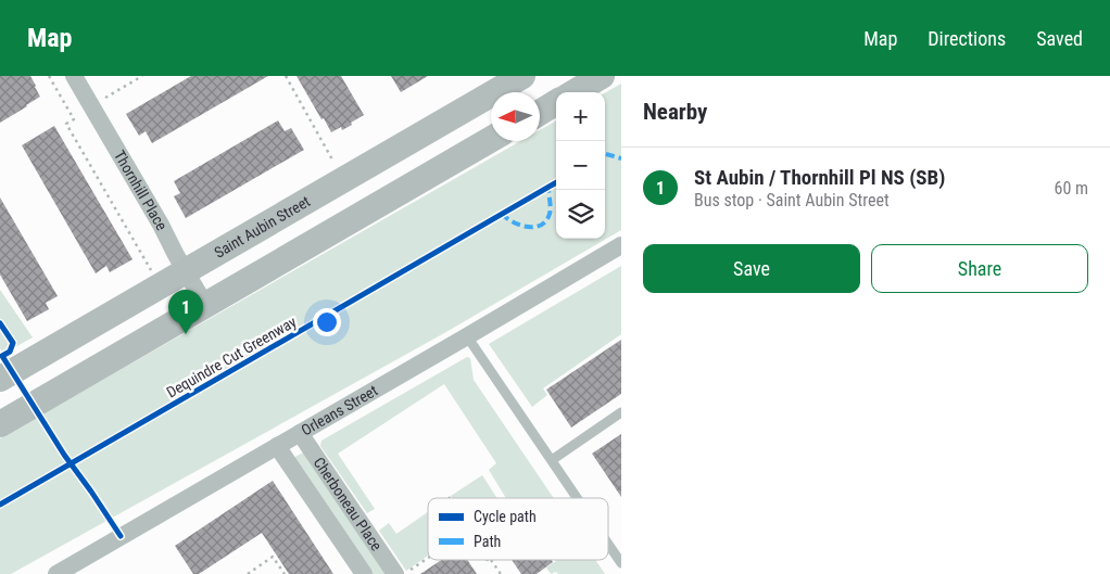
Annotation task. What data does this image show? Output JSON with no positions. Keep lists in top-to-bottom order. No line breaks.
{"streets":{"main road":["Saint Aubin Street"],"street":["Thornhill Place","Orleans Street","Cherboneau Place"],"cycle path":["Dequindre Cut Greenway"]},"crossings":[["Thornhill Place","Saint Aubin Street"],["Orleans Street","Cherboneau Place"]],"legend":["Cycle path","Path"],"north":"left","page":{"header":"Map","nav":["Map","Directions","Saved"],"heading":"Nearby","map_buttons":["+","−"],"list":[{"mark":"1","name":"St Aubin / Thornhill Pl NS (SB)","note":"Bus stop · Saint Aubin Street","value":"60 m"}],"buttons":["Save","Share"],"pins":"1"}}
